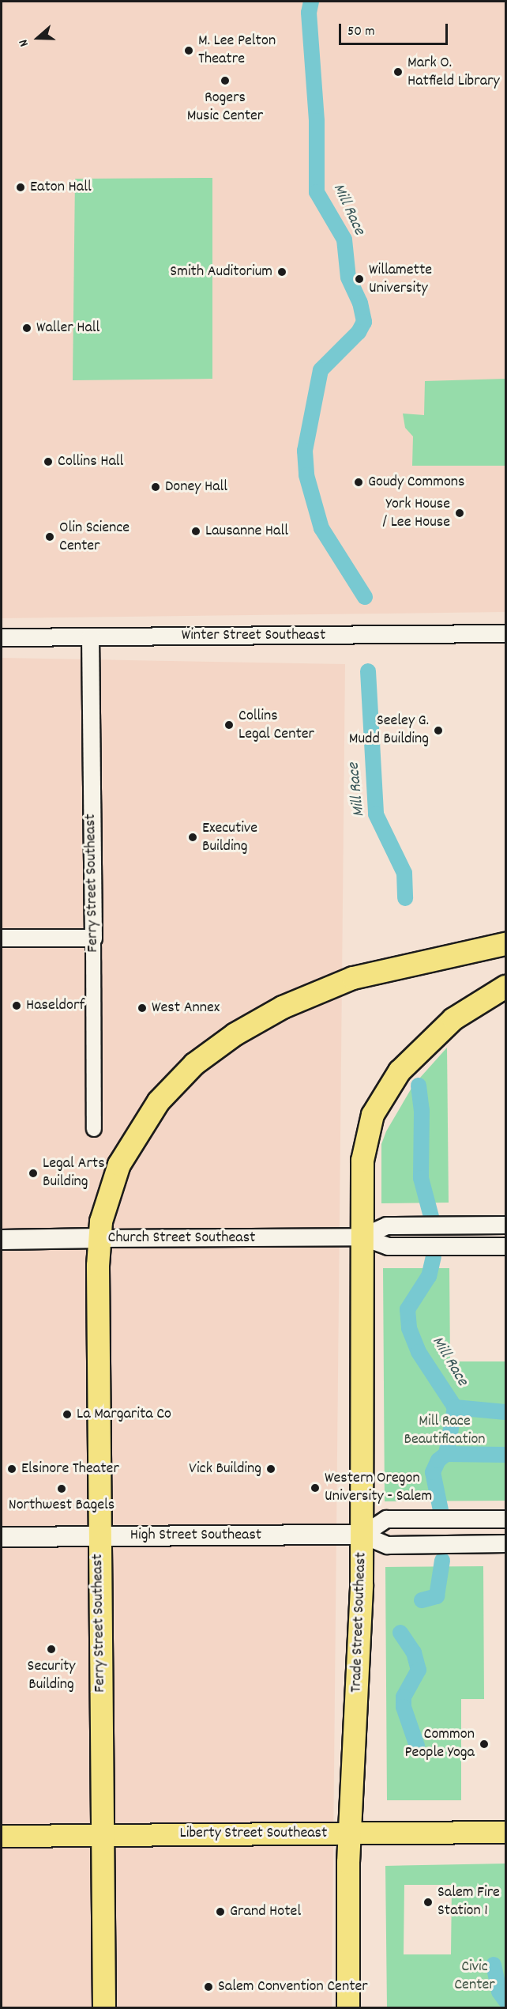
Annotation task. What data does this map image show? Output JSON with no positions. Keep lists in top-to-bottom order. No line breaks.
{"streets":{"highway":["Ferry Street Southeast","Trade Street Southeast"],"main road":["Church Street Southeast","High Street Southeast","Liberty Street Southeast"],"street":["Winter Street Southeast"]},"crossings":[["Winter Street Southeast","Ferry Street Southeast"],["Ferry Street Southeast","Church Street Southeast"],["Ferry Street Southeast","High Street Southeast"],["Ferry Street Southeast","Liberty Street Southeast"],["Church Street Southeast","Trade Street Southeast"],["High Street Southeast","Trade Street Southeast"],["Trade Street Southeast","Liberty Street Southeast"]],"water":["Mill Race"],"parks":["Mill Race Beautification","Civic Center"],"places":["M. Lee Pelton Theatre","Mark O. Hatfield Library","Rogers Music Center","Eaton Hall","Smith Auditorium","Willamette University","Waller Hall","Collins Hall","Goudy Commons","Doney Hall","York House / Lee House","Lausanne Hall","Olin Science Center","Collins Legal Center","Seeley G. Mudd Building","Executive Building","Haseldorf","West Annex","Legal Arts Building","La Margarita Co","Elsinore Theater","Vick Building","Western Oregon University - Salem","Northwest Bagels","Security Building","Common People Yoga","Salem Fire Station 1","Grand Hotel","Salem Convention Center"],"scale_bar":"50 m","north":"left"}
